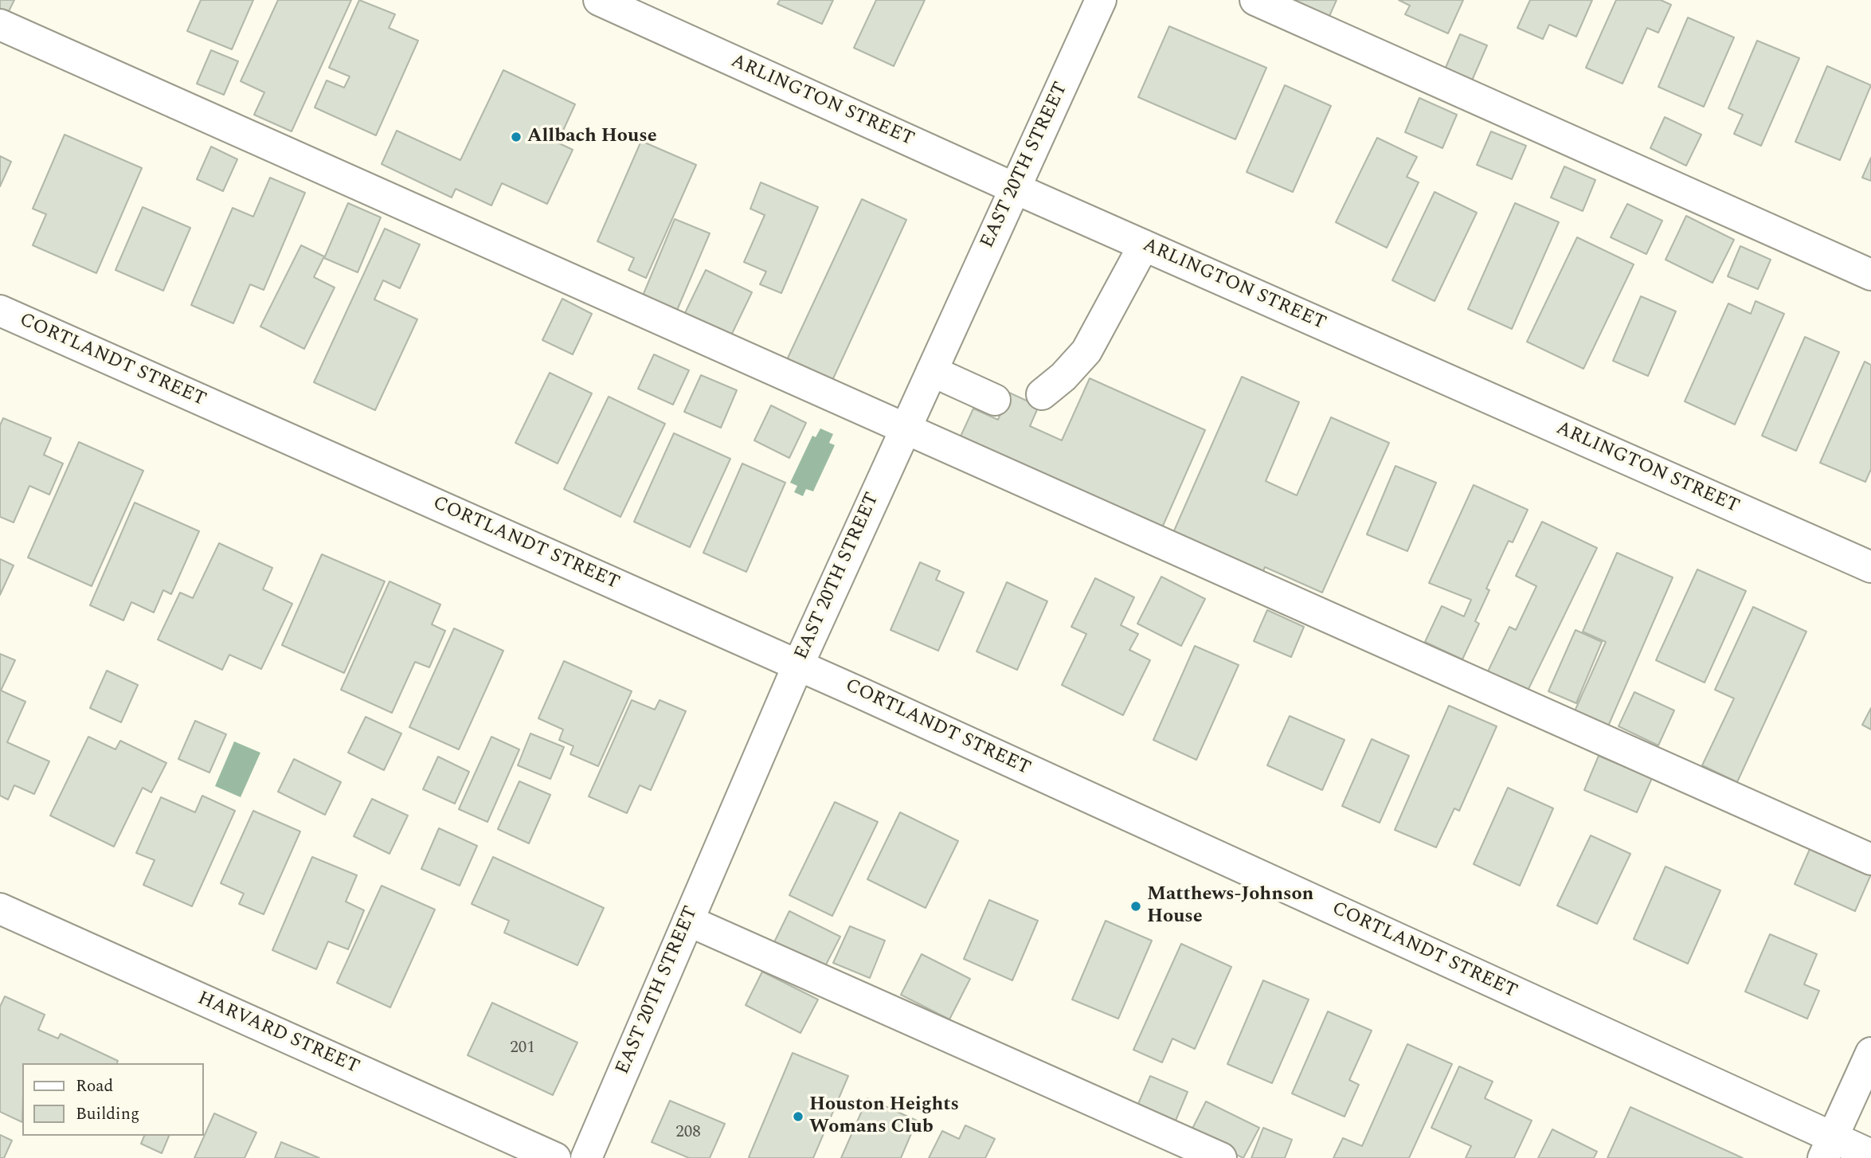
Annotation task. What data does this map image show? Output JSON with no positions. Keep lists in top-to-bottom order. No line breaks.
{"streets":{"street":["ARLINGTON STREET","EAST 20TH STREET","CORTLANDT STREET","HARVARD STREET"]},"crossings":[["ARLINGTON STREET","EAST 20TH STREET"],["EAST 20TH STREET","CORTLANDT STREET"]],"places":["Allbach House","Matthews-Johnson House","Houston Heights Womans Club"],"house_numbers":["201","208"],"legend":["Road","Building"]}
